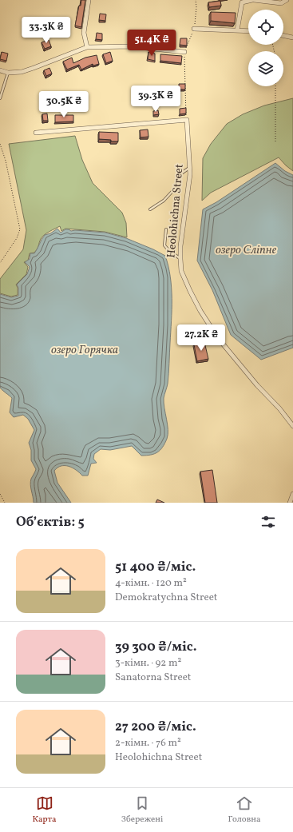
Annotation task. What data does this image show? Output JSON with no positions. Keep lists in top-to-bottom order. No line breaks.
{"streets":{"street":["Heolohichna Street"]},"water":["озеро Сліпне","озеро Горячка"],"page":{"price":["33.3K ₴","51.4K ₴","39.3K ₴","30.5K ₴","27.2K ₴"],"heading":"Об’єктів: 5","list":[{"name":"51 400 ₴/міс.","note":"4-кімн. · 120 m² · Demokratychna Street"},{"name":"39 300 ₴/міс.","note":"3-кімн. · 92 m² · Sanatorna Street"},{"name":"27 200 ₴/міс.","note":"2-кімн. · 76 m² · Heolohichna Street"}],"tabs":["Карта","Збережені","Головна"]}}
